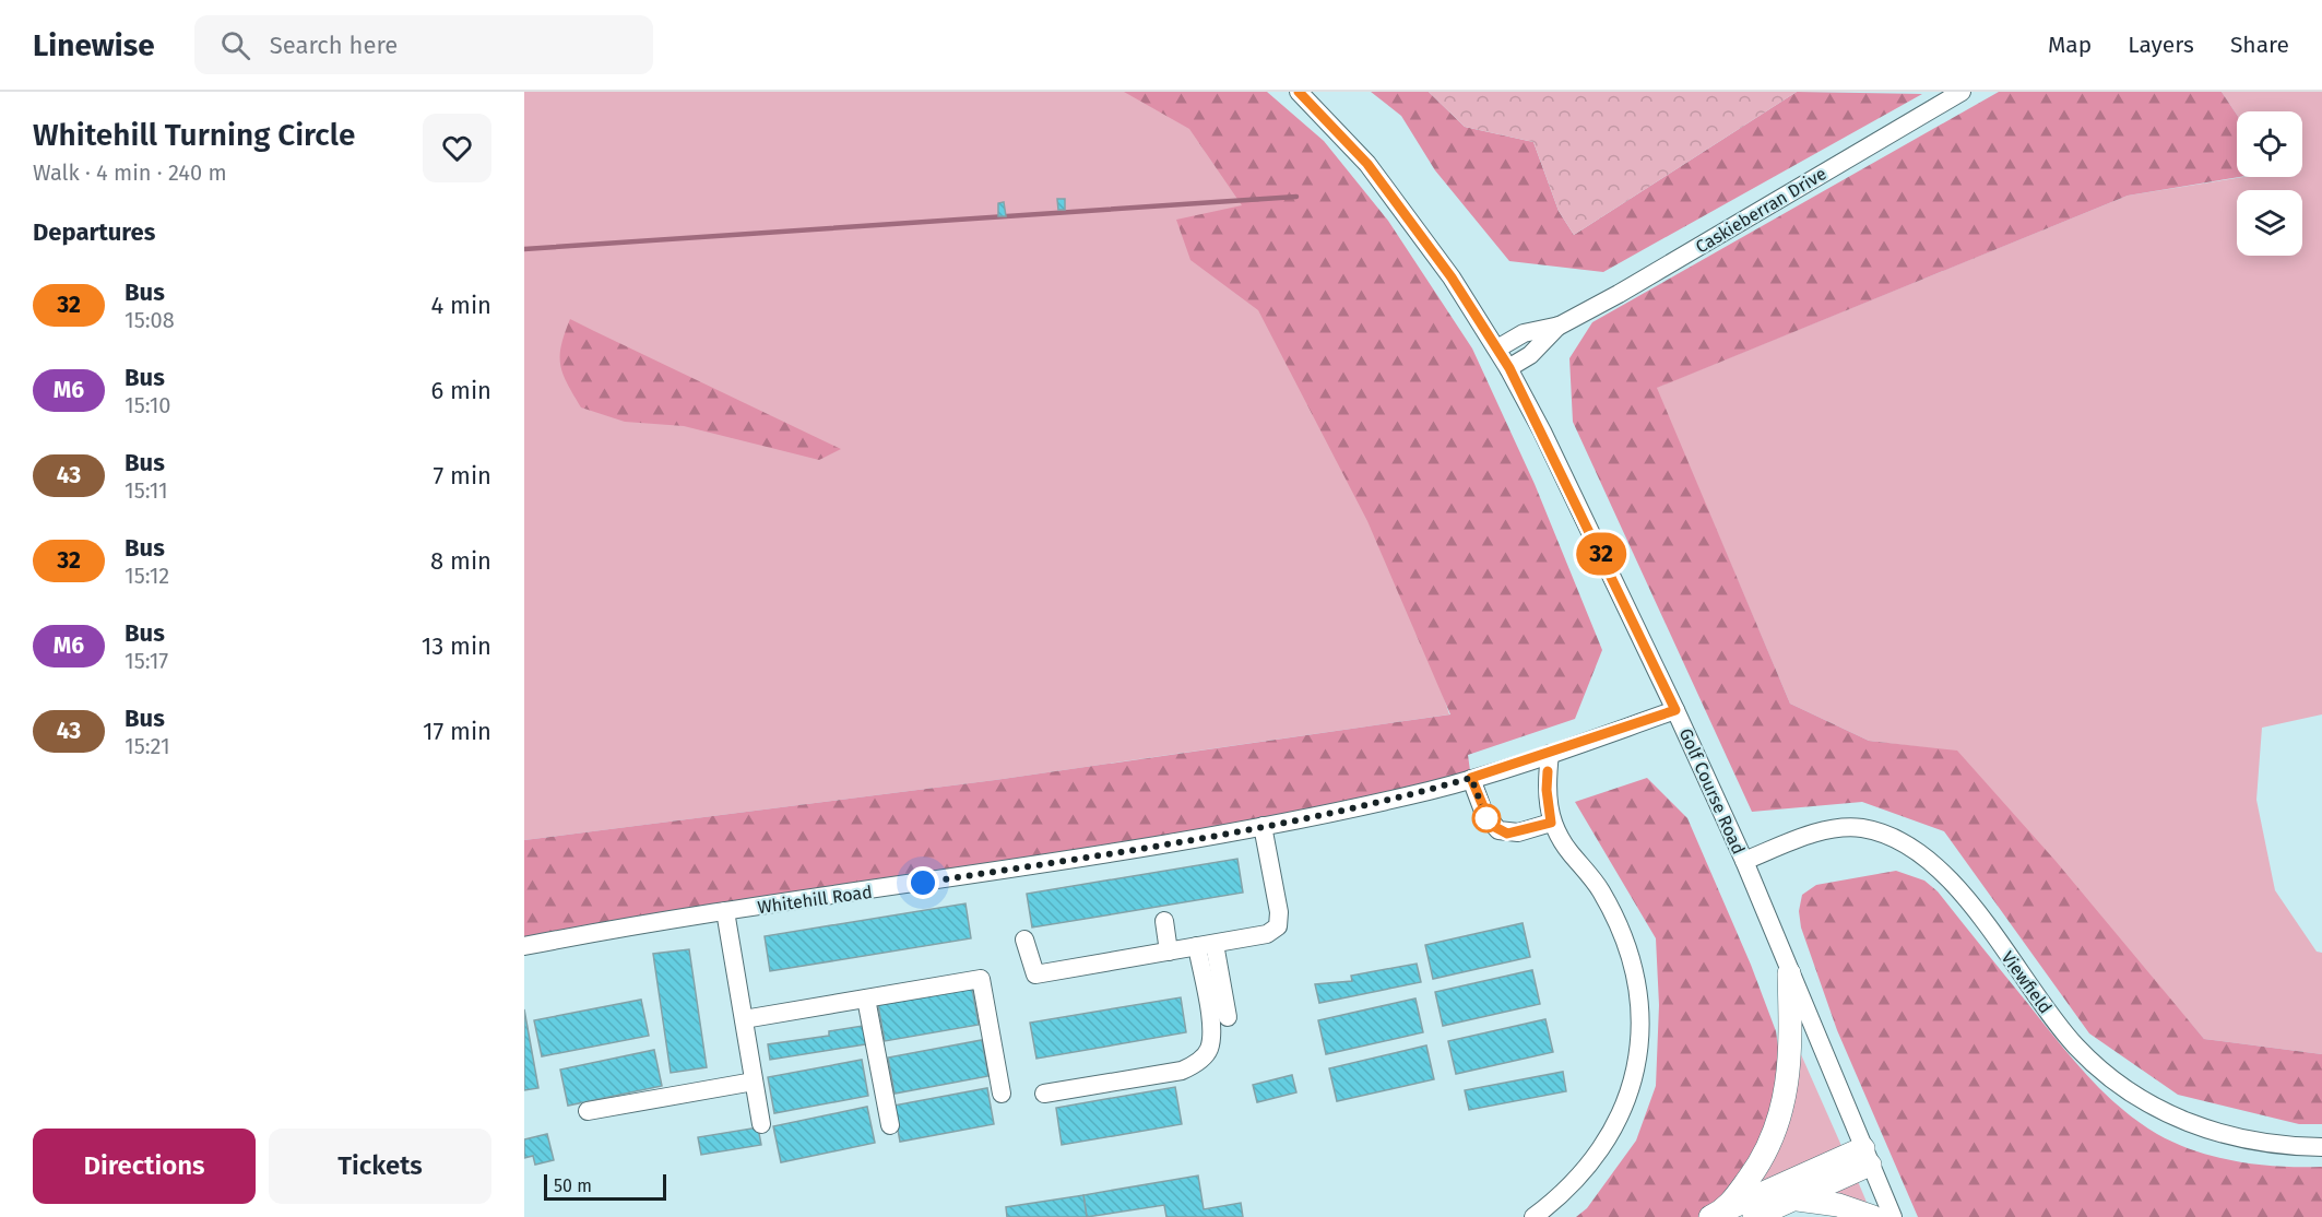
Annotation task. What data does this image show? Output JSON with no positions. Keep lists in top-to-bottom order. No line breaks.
{"streets":{"street":["Caskieberran Drive","Golf Course Road","Whitehill Road","Viewfield"]},"crossings":[["Caskieberran Drive","Golf Course Road"],["Golf Course Road","Whitehill Road"],["Golf Course Road","Viewfield"]],"lines":["bus line 32"],"scale_bar":"50 m","page":{"header":"Linewise","search":"Search here","nav":["Map","Layers","Share"],"heading":[["Whitehill Turning Circle","Walk · 4 min · 240 m"],"Departures"],"on_map":"32","list":[{"mark":"32","name":"Bus","note":"15:08","value":"4 min"},{"mark":"M6","name":"Bus","note":"15:10","value":"6 min"},{"mark":"43","name":"Bus","note":"15:11","value":"7 min"},{"mark":"32","name":"Bus","note":"15:12","value":"8 min"},{"mark":"M6","name":"Bus","note":"15:17","value":"13 min"},{"mark":"43","name":"Bus","note":"15:21","value":"17 min"}],"buttons":["Directions","Tickets"],"scale":"50 m"}}
